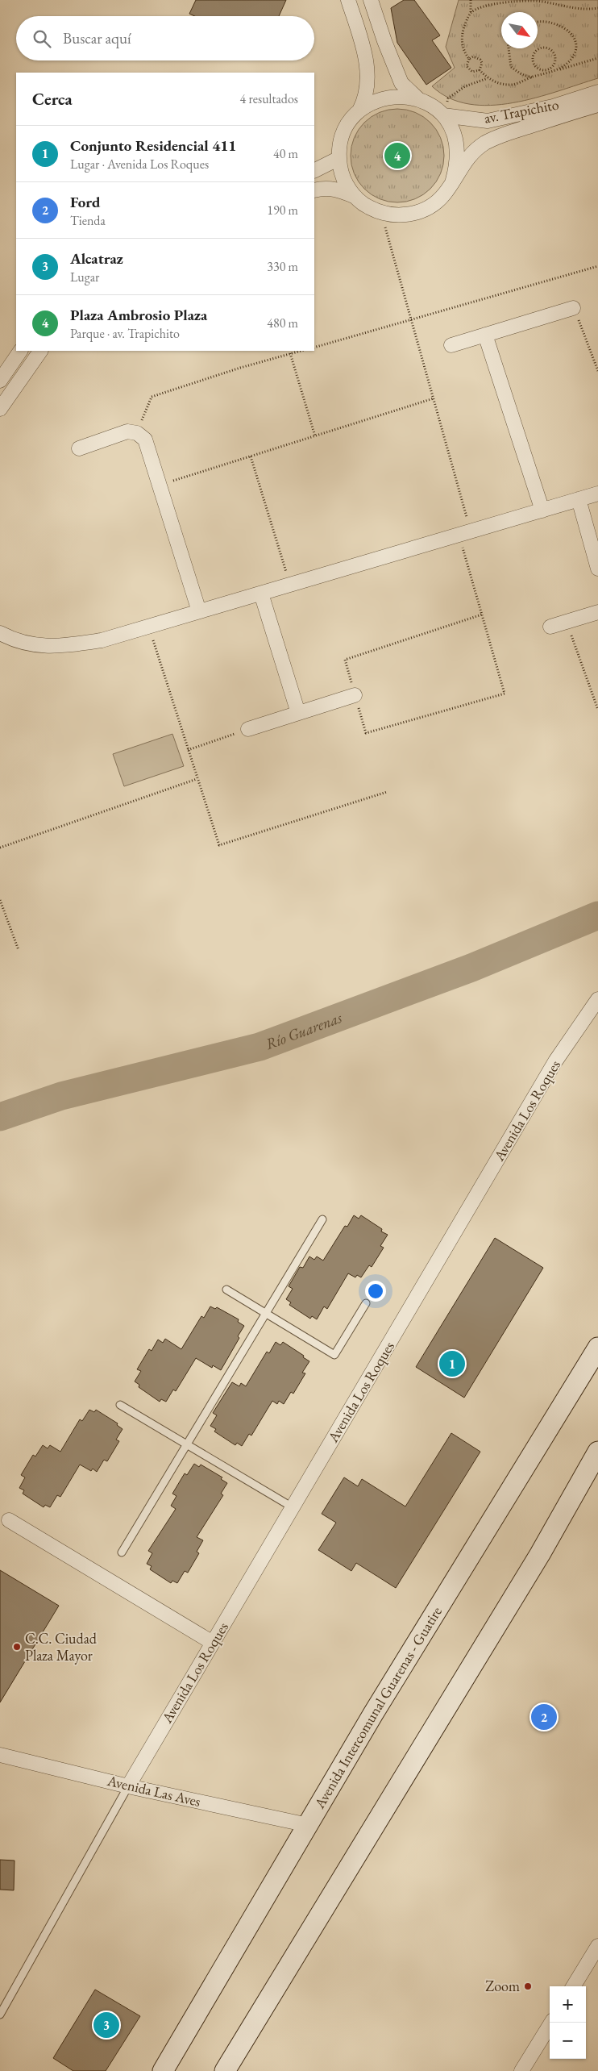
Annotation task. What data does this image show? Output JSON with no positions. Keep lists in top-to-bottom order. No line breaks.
{"streets":{"main road":["Avenida Intercomunal Guarenas - Guatire"],"street":["av. Trapichito","Avenida Los Roques","Avenida Las Aves"]},"crossings":[["Avenida Los Roques","Avenida Las Aves"],["Avenida Intercomunal Guarenas - Guatire","Avenida Las Aves"]],"water":["Río Guarenas"],"places":["C.C. Ciudad Plaza Mayor","Zoom"],"north":"bottom right","page":{"search":"Buscar aquí","heading":["Cerca","4 resultados"],"list":[{"mark":"1","name":"Conjunto Residencial 411","note":"Lugar · Avenida Los Roques","value":"40 m"},{"mark":"2","name":"Ford","note":"Tienda","value":"190 m"},{"mark":"3","name":"Alcatraz","note":"Lugar","value":"330 m"},{"mark":"4","name":"Plaza Ambrosio Plaza","note":"Parque · av. Trapichito","value":"480 m"}],"pins":["4","1","2","3"],"map_buttons":["+","−"]}}
